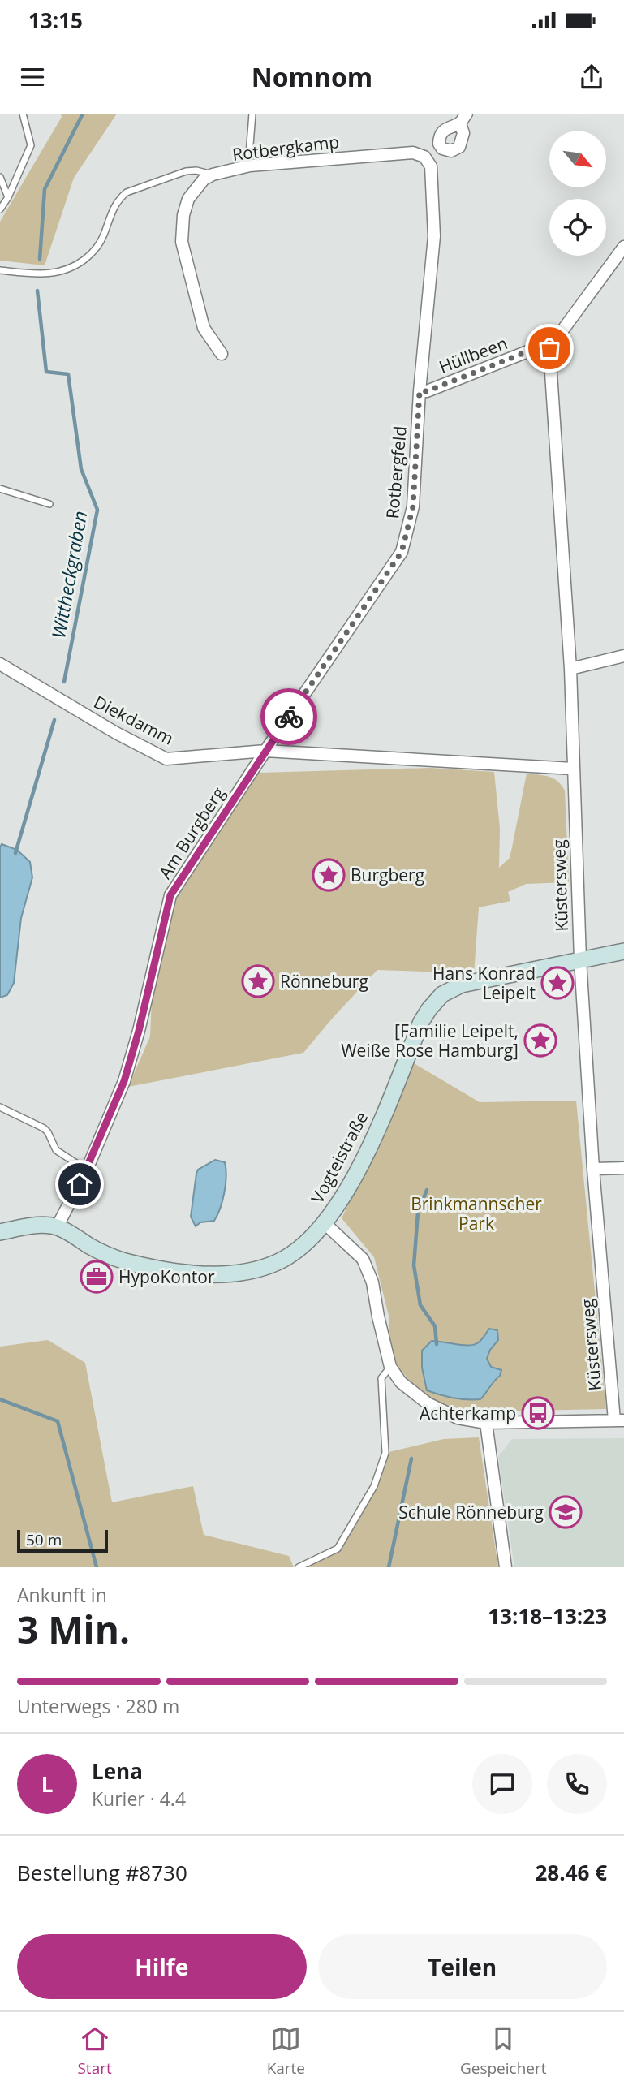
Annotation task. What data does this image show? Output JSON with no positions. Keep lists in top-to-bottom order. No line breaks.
{"streets":{"street":["Rotbergkamp","Hüllbeen","Rotbergfeld","Diekdamm","Am Burgberg","Küstersweg","Vogteistraße"]},"crossings":[["Rotbergkamp","Rotbergfeld"],["Hüllbeen","Rotbergfeld"],["Hüllbeen","Küstersweg"],["Rotbergfeld","Diekdamm"],["Rotbergfeld","Am Burgberg"],["Diekdamm","Am Burgberg"],["Am Burgberg","Vogteistraße"],["Küstersweg","Vogteistraße"]],"water":["Wittheckgraben"],"parks":["Brinkmannscher Park"],"places":{"place":["Burgberg","Rönneburg","Hans Konrad Leipelt","[Familie Leipelt, Weiße Rose Hamburg]"],"office":["HypoKontor"],"bus stop":["Achterkamp"],"school or university":["Schule Rönneburg"]},"scale_bar":"50 m","north":"bottom right","page":{"status":"13:15","header":"Nomnom","scale":"50 m","heading":["3 Min.","Ankunft in","13:18–13:23"],"panel":["Lena","Kurier · 4.4","Bestellung #8730","28.46 €"],"bar":"Unterwegs · 280 m","round":"L","buttons":["Hilfe","Teilen"],"tabs":["Start","Karte","Gespeichert"]}}
